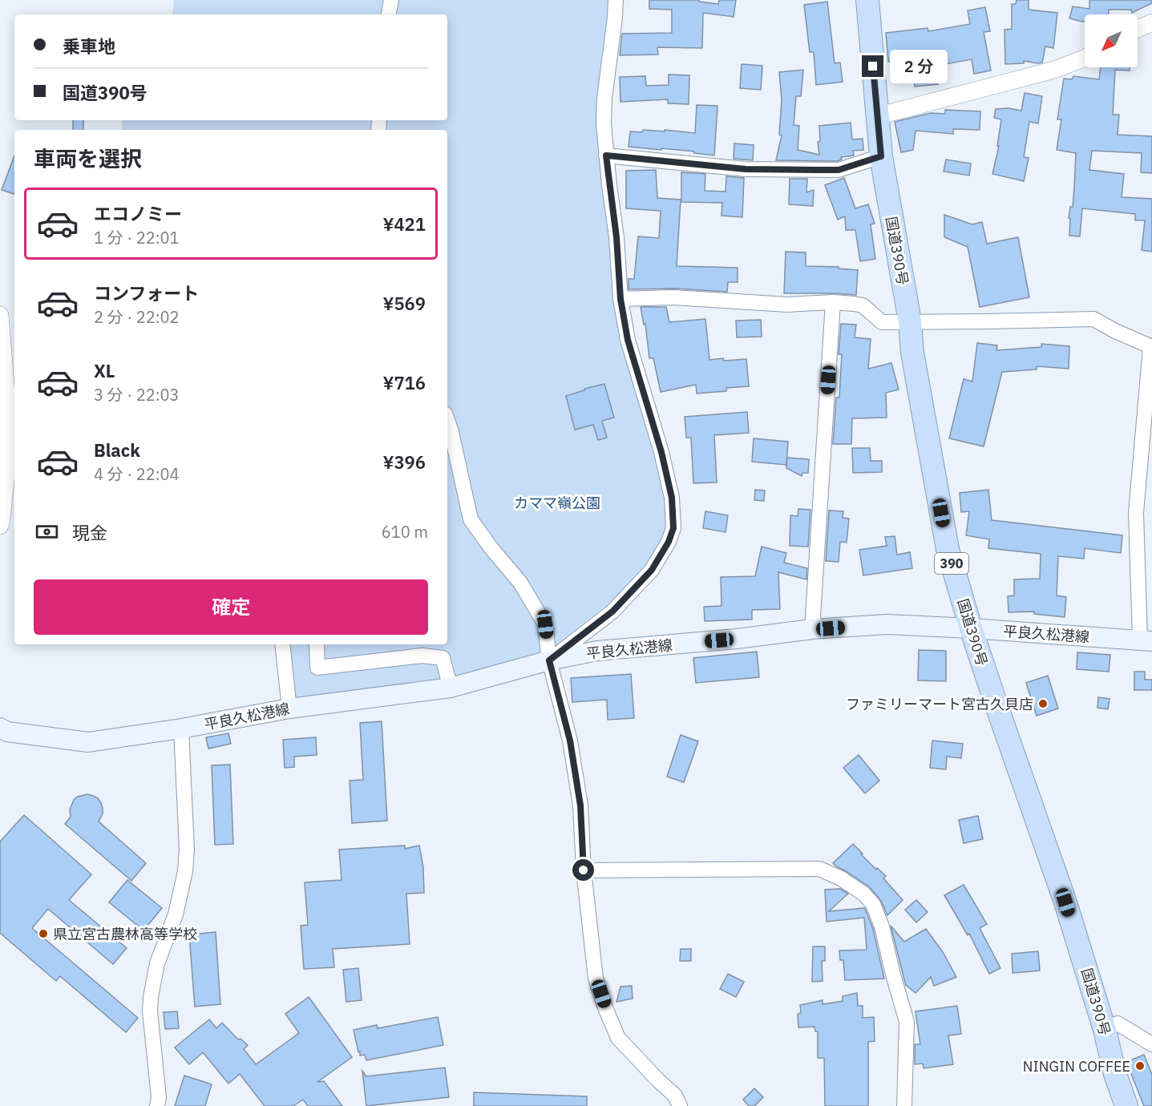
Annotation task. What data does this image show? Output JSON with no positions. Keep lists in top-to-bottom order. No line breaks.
{"streets":{"highway":["国道390号","390"],"main road":["平良久松港線"]},"crossings":[["国道390号","平良久松港線"]],"parks":["カママ嶺公園"],"places":["ファミリーマート宮古久貝店","県立宮古農林高等学校","NINGIN COFFEE"],"north":"bottom left","page":{"banner":["乗車地","国道390号"],"bubble":"2 分","heading":"車両を選択","list":[{"name":"エコノミー","note":"1 分 · 22:01","value":"¥421"},{"name":"コンフォート","note":"2 分 · 22:02","value":"¥569"},{"name":"XL","note":"3 分 · 22:03","value":"¥716"},{"name":"Black","note":"4 分 · 22:04","value":"¥396"}],"pay":["現金","610 m"],"buttons":"確定"}}
